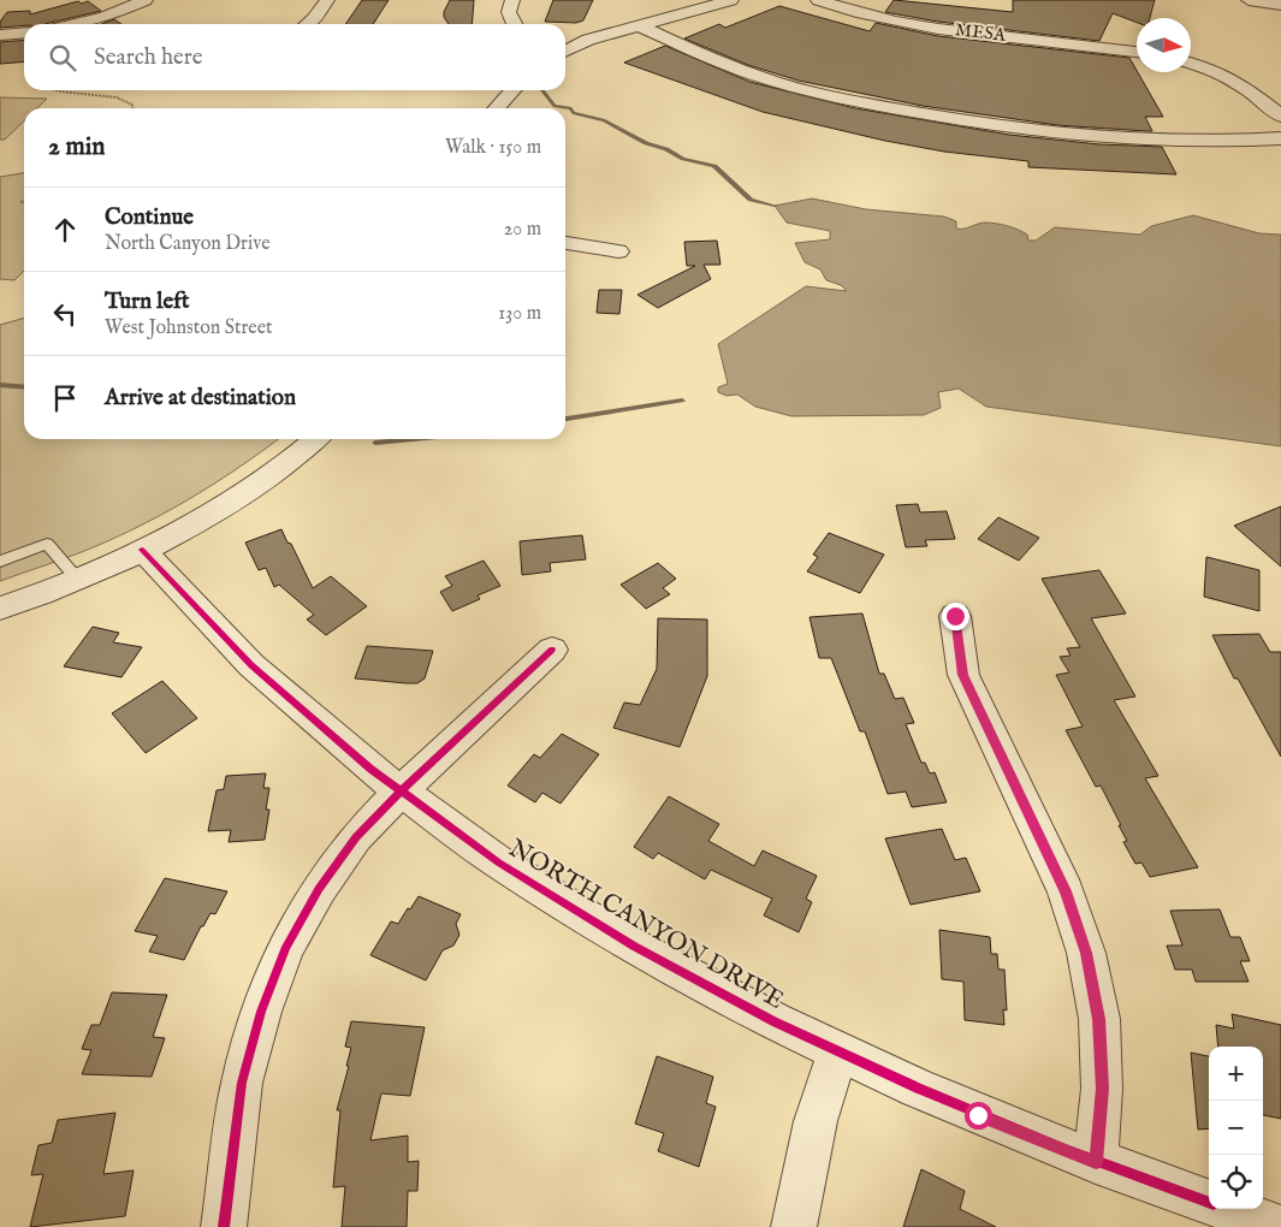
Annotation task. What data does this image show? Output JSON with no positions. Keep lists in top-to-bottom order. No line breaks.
{"streets":{"street":["MESA","NORTH CANYON DRIVE"]},"north":"right","page":{"search":"Search here","heading":["2 min","Walk · 150 m"],"list":[["Continue","North Canyon Drive","20 m"],["Turn left","West Johnston Street","130 m"],"Arrive at destination"],"map_buttons":["+","−"]}}
